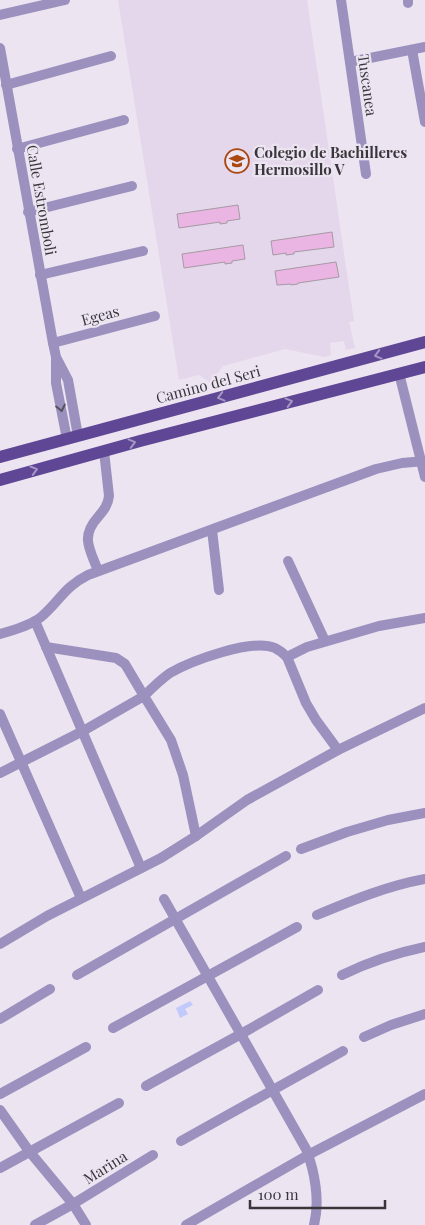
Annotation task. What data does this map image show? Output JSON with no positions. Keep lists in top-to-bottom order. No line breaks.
{"streets":{"main road":["Camino del Seri"],"street":["Tuscanea","Calle Estromboli","Egeas","Marina"]},"crossings":[["Calle Estromboli","Egeas"]],"places":{"school or university":["Colegio de Bachilleres Hermosillo V"]},"scale_bar":"100 m"}
